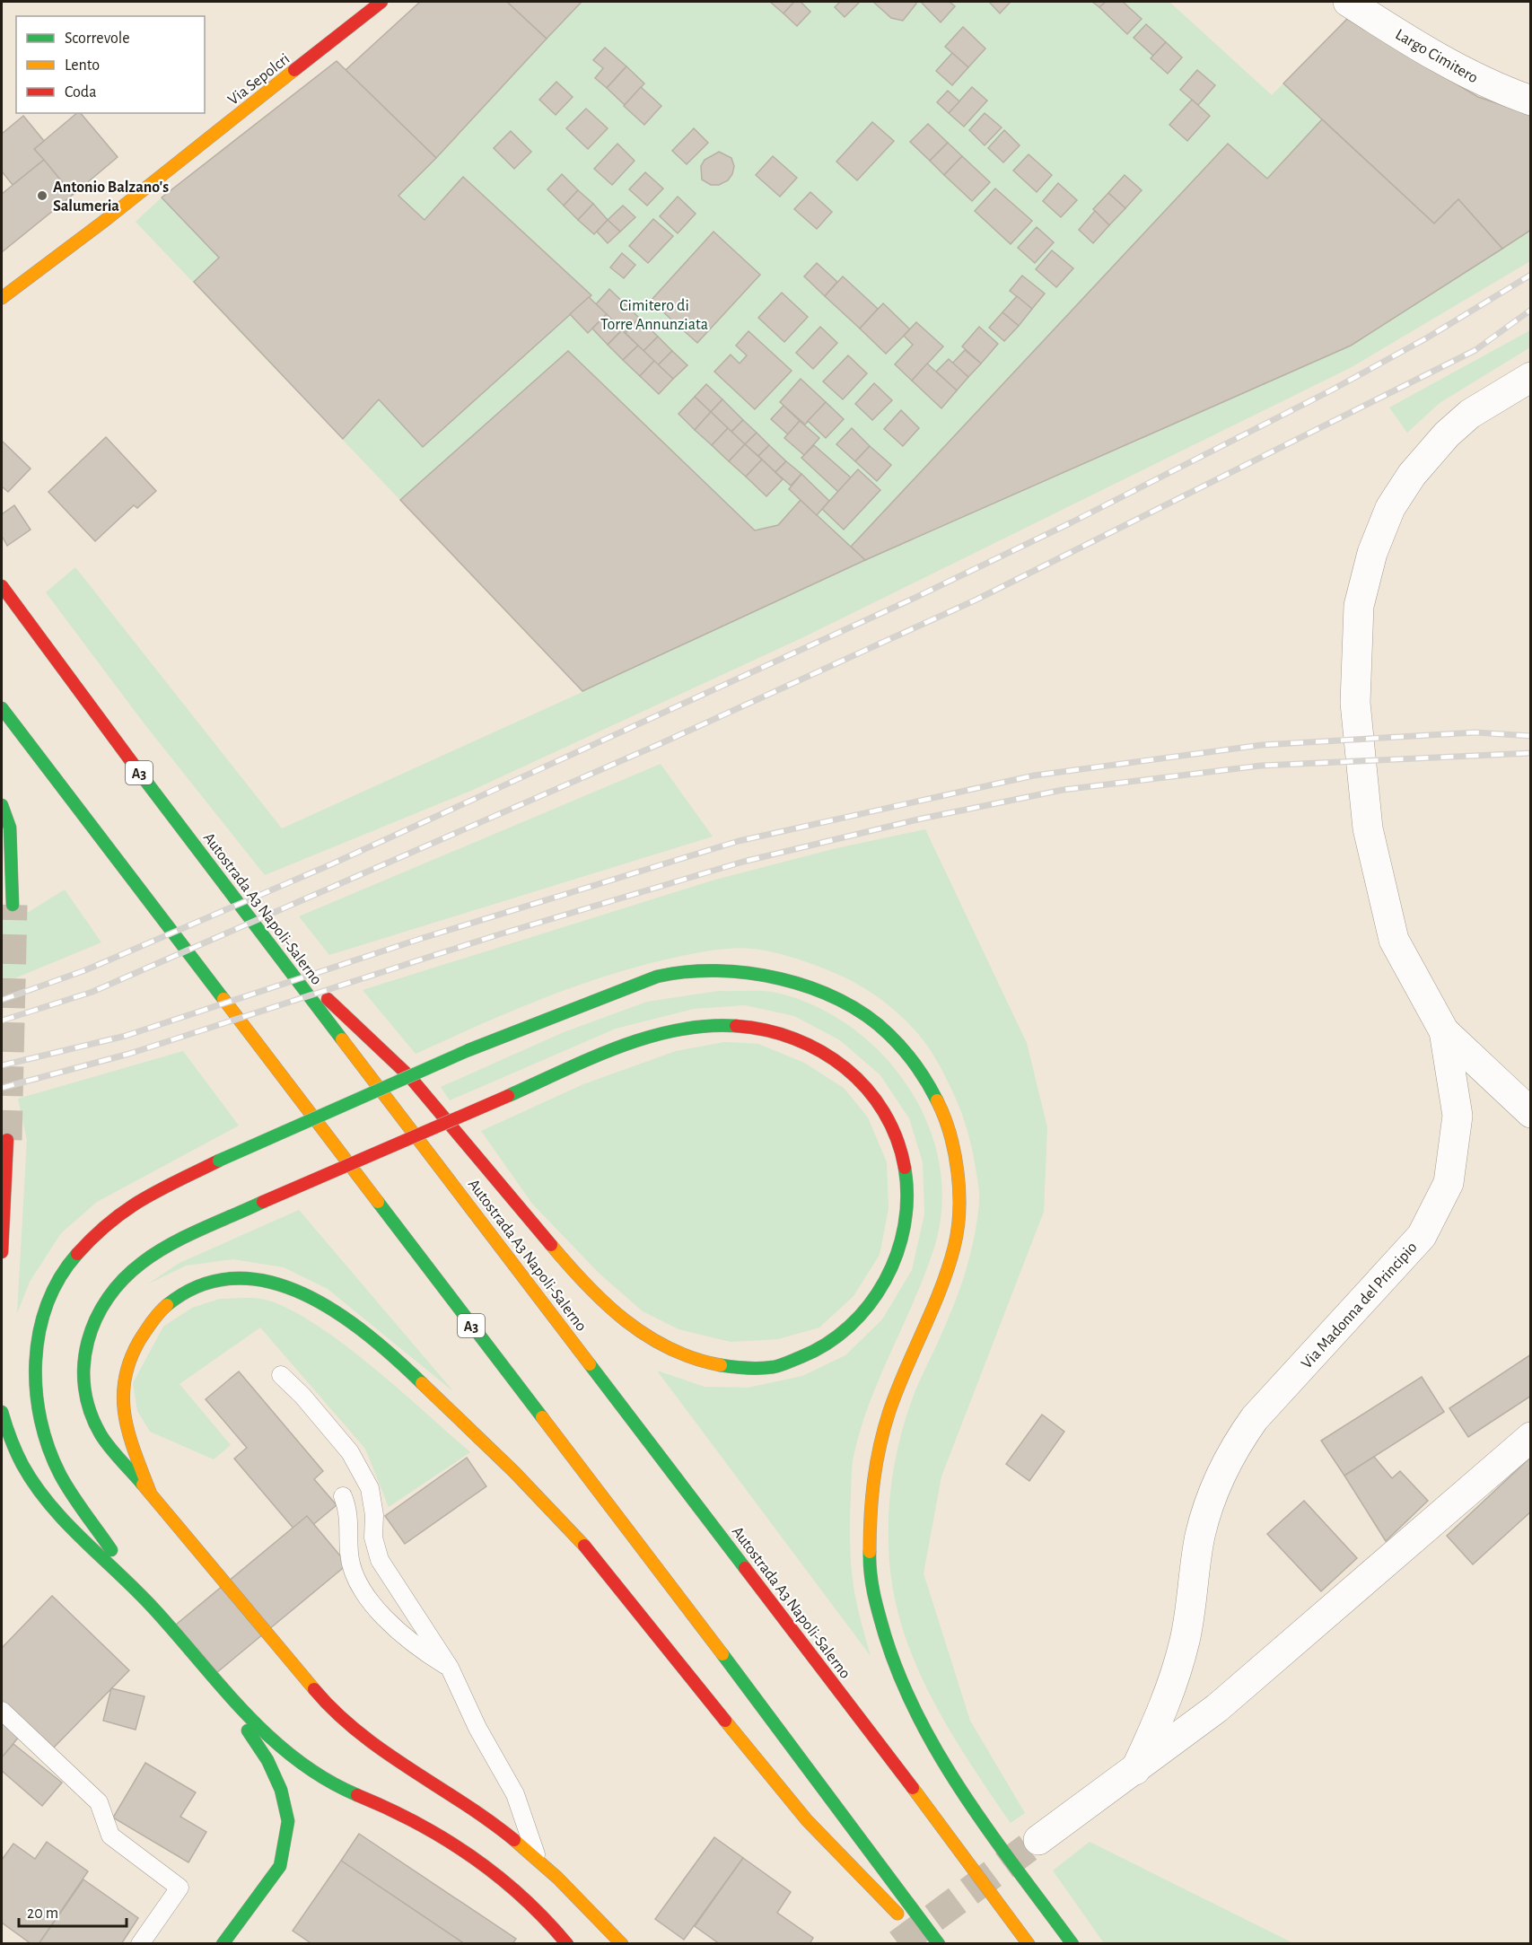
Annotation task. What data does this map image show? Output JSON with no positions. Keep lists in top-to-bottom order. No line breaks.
{"streets":{"main road":["Via Sepolcri","A3","Autostrada A3 Napoli-Salerno"],"street":["Largo Cimitero","Via Madonna del Principio"]},"parks":["Cimitero di Torre Annunziata"],"places":["Antonio Balzano's Salumeria"],"legend":["Scorrevole","Lento","Coda"],"scale_bar":"20 m"}
